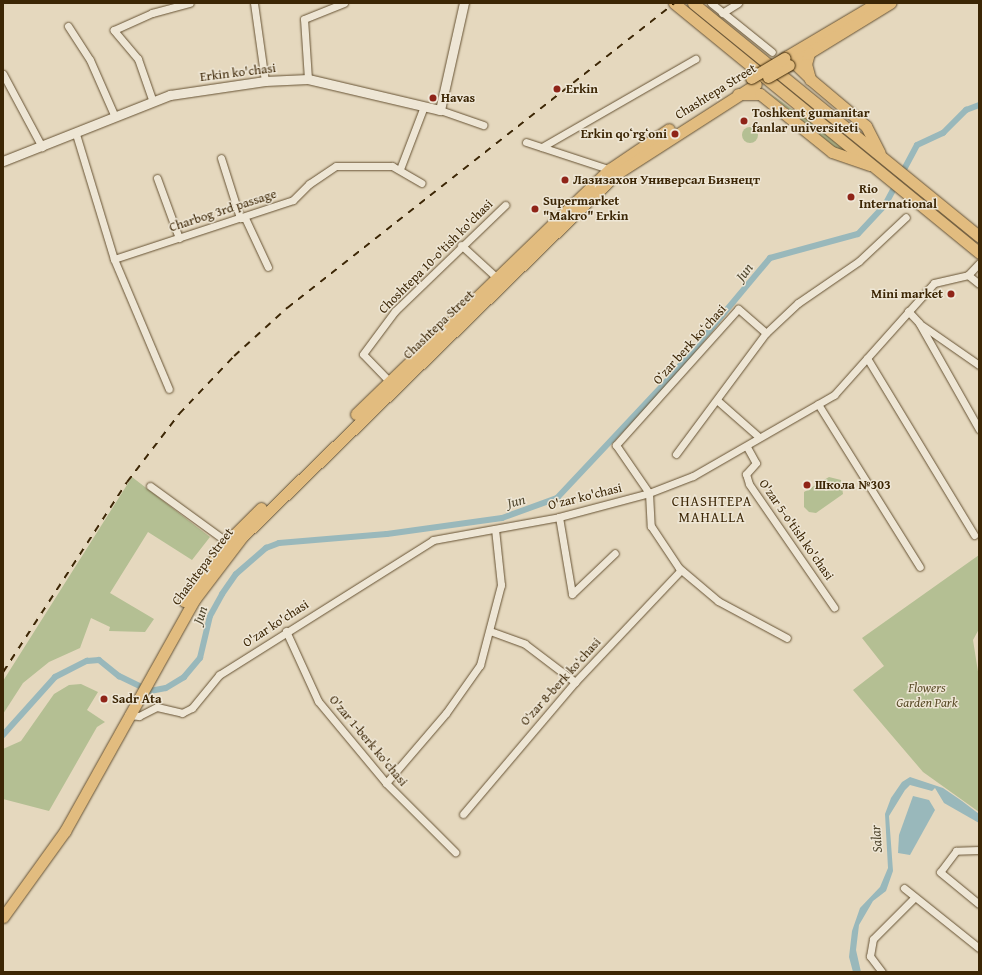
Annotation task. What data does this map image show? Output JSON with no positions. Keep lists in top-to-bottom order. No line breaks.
{"streets":{"main road":["Erkin ko'chasi","Chashtepa Street"],"street":["Chаrbog 3rd passage","Choshtepa 10-o'tish ko'chasi","Oʻzar berk koʻchasi","O'zar ko'chasi","O'zar 5-o'tish ko'chasi","Oʻzar 8-berk koʻchasi","O'zar 1-berk ko'chasi"]},"crossings":[["Chashtepa Street","Choshtepa 10-o'tish ko'chasi"],["Chashtepa Street","O'zar ko'chasi"],["Oʻzar berk koʻchasi","O'zar ko'chasi"],["O'zar ko'chasi","O'zar 5-o'tish ko'chasi"],["O'zar ko'chasi","O'zar 1-berk ko'chasi"]],"districts":["CHASHTEPA MAHALLA"],"water":["Jun","Salar"],"parks":["Flowers Garden Park"],"places":["Erkin","Havas","Toshkent gumanitar fanlar universiteti","Erkin qoʻrgʻoni","Лазизахон Универсал Бизнецт","Rio International","Supermarket \"Makro\" Erkin","Mini market","Школа №303","Sadr Ata"]}
